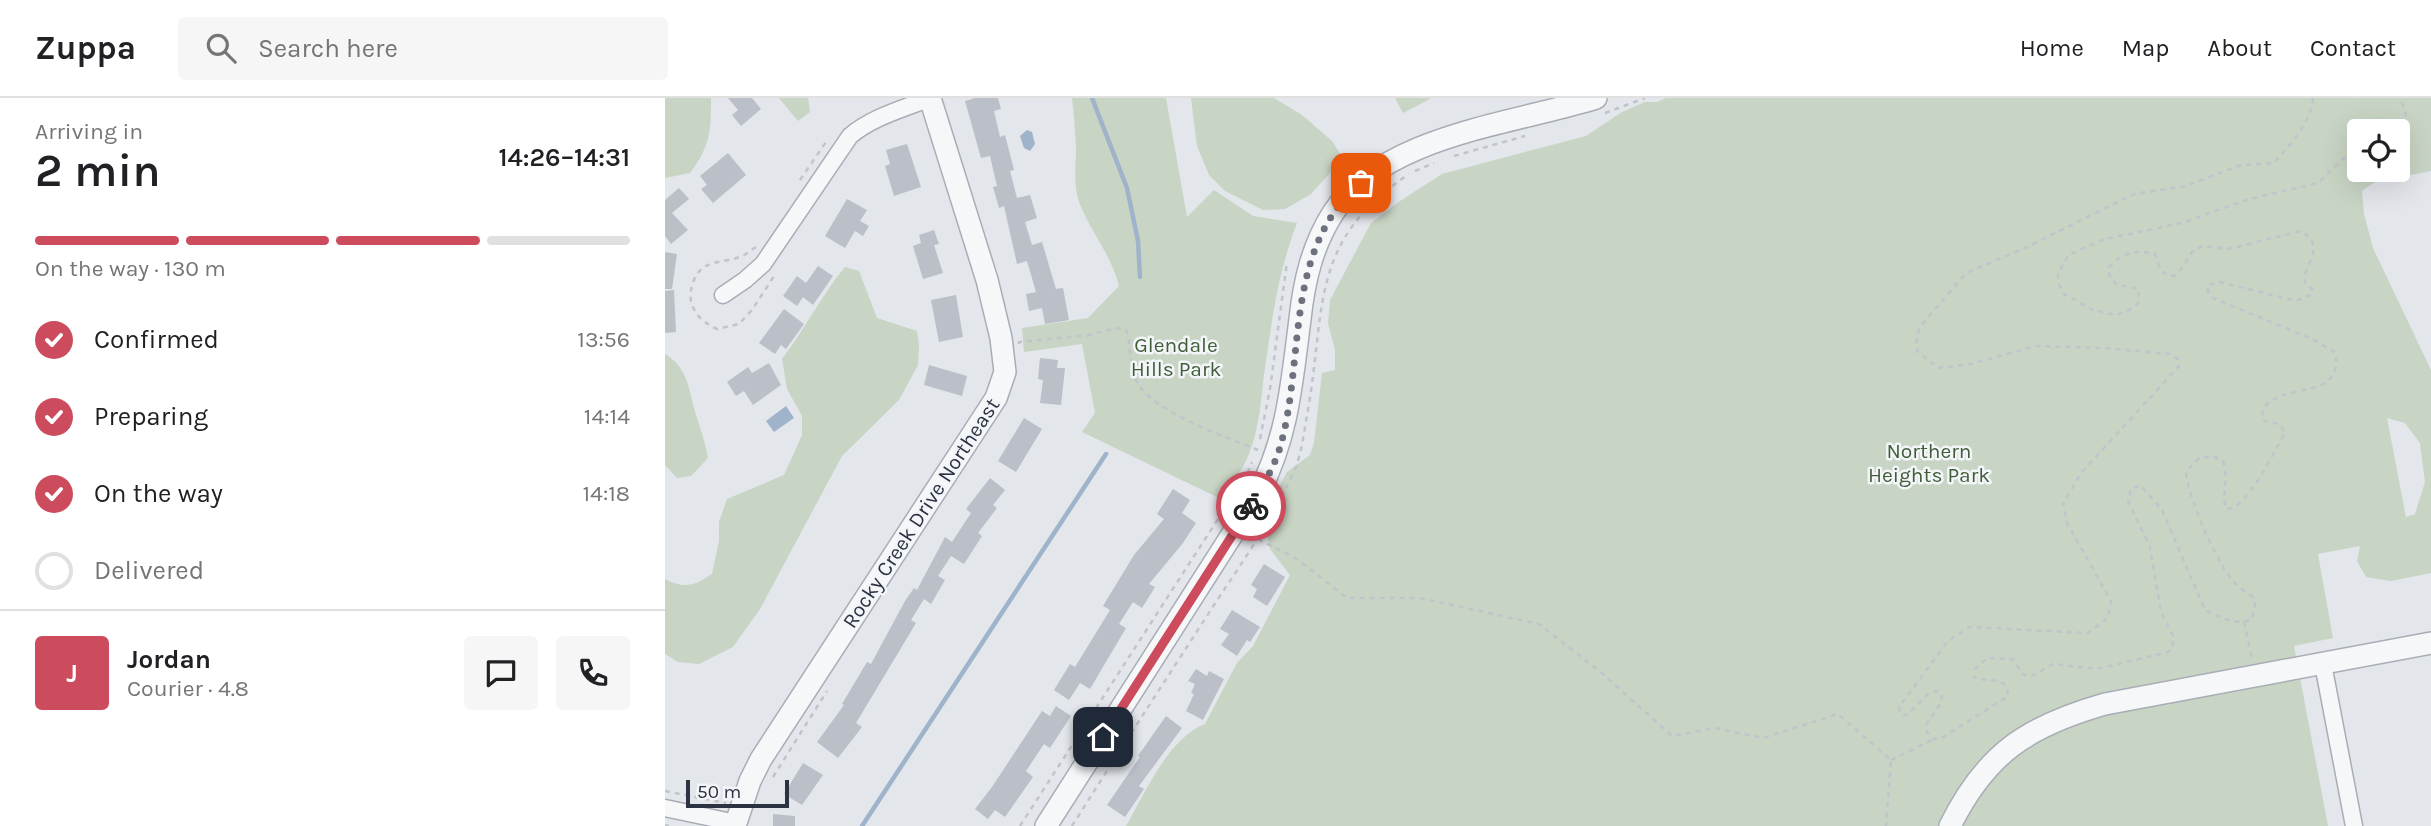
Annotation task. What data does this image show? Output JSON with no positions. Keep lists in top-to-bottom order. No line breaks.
{"streets":{"street":["Rocky Creek Drive Northeast"]},"parks":["Glendale Hills Park","Northern Heights Park"],"scale_bar":"50 m","page":{"header":"Zuppa","search":"Search here","nav":["Home","Map","About","Contact"],"heading":["2 min","Arriving in","14:26–14:31"],"panel":["Jordan","Courier · 4.8"],"bar":"On the way · 130 m","list":[["Confirmed","13:56"],["Preparing","14:14"],["On the way","14:18"],"Delivered"],"round":"J","scale":"50 m"}}
